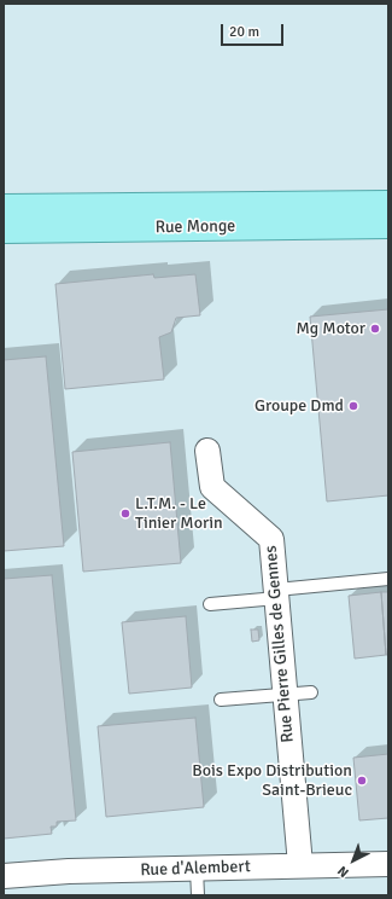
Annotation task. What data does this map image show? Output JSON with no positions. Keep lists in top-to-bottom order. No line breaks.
{"streets":{"main road":["Rue Monge"],"street":["Rue Pierre Gilles de Gennes","Rue d'Alembert"]},"crossings":[["Rue Pierre Gilles de Gennes","Rue d'Alembert"]],"places":["Mg Motor","Groupe Dmd","L.T.M. - Le Tinier Morin","Bois Expo Distribution Saint-Brieuc"],"scale_bar":"20 m","north":"bottom left"}
